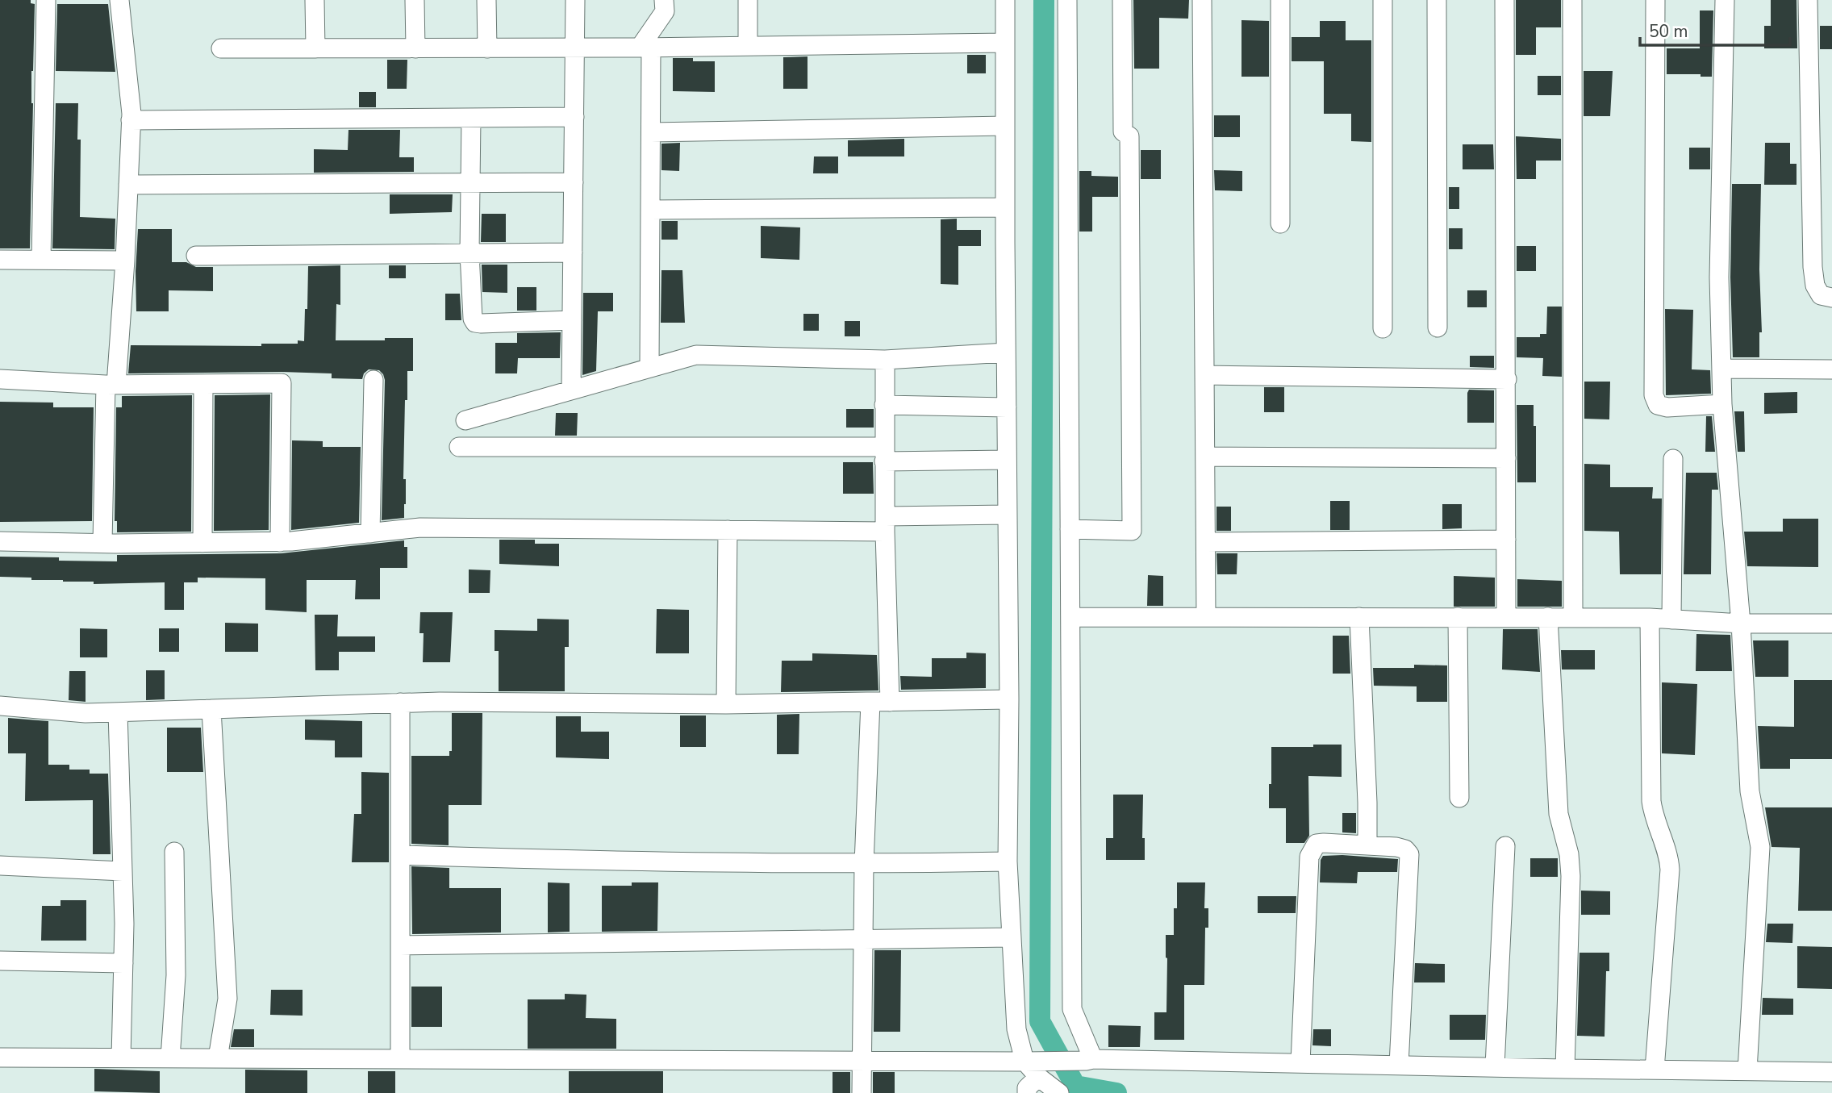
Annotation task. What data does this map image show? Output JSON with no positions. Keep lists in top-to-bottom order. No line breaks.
{"scale_bar":"50 m"}
